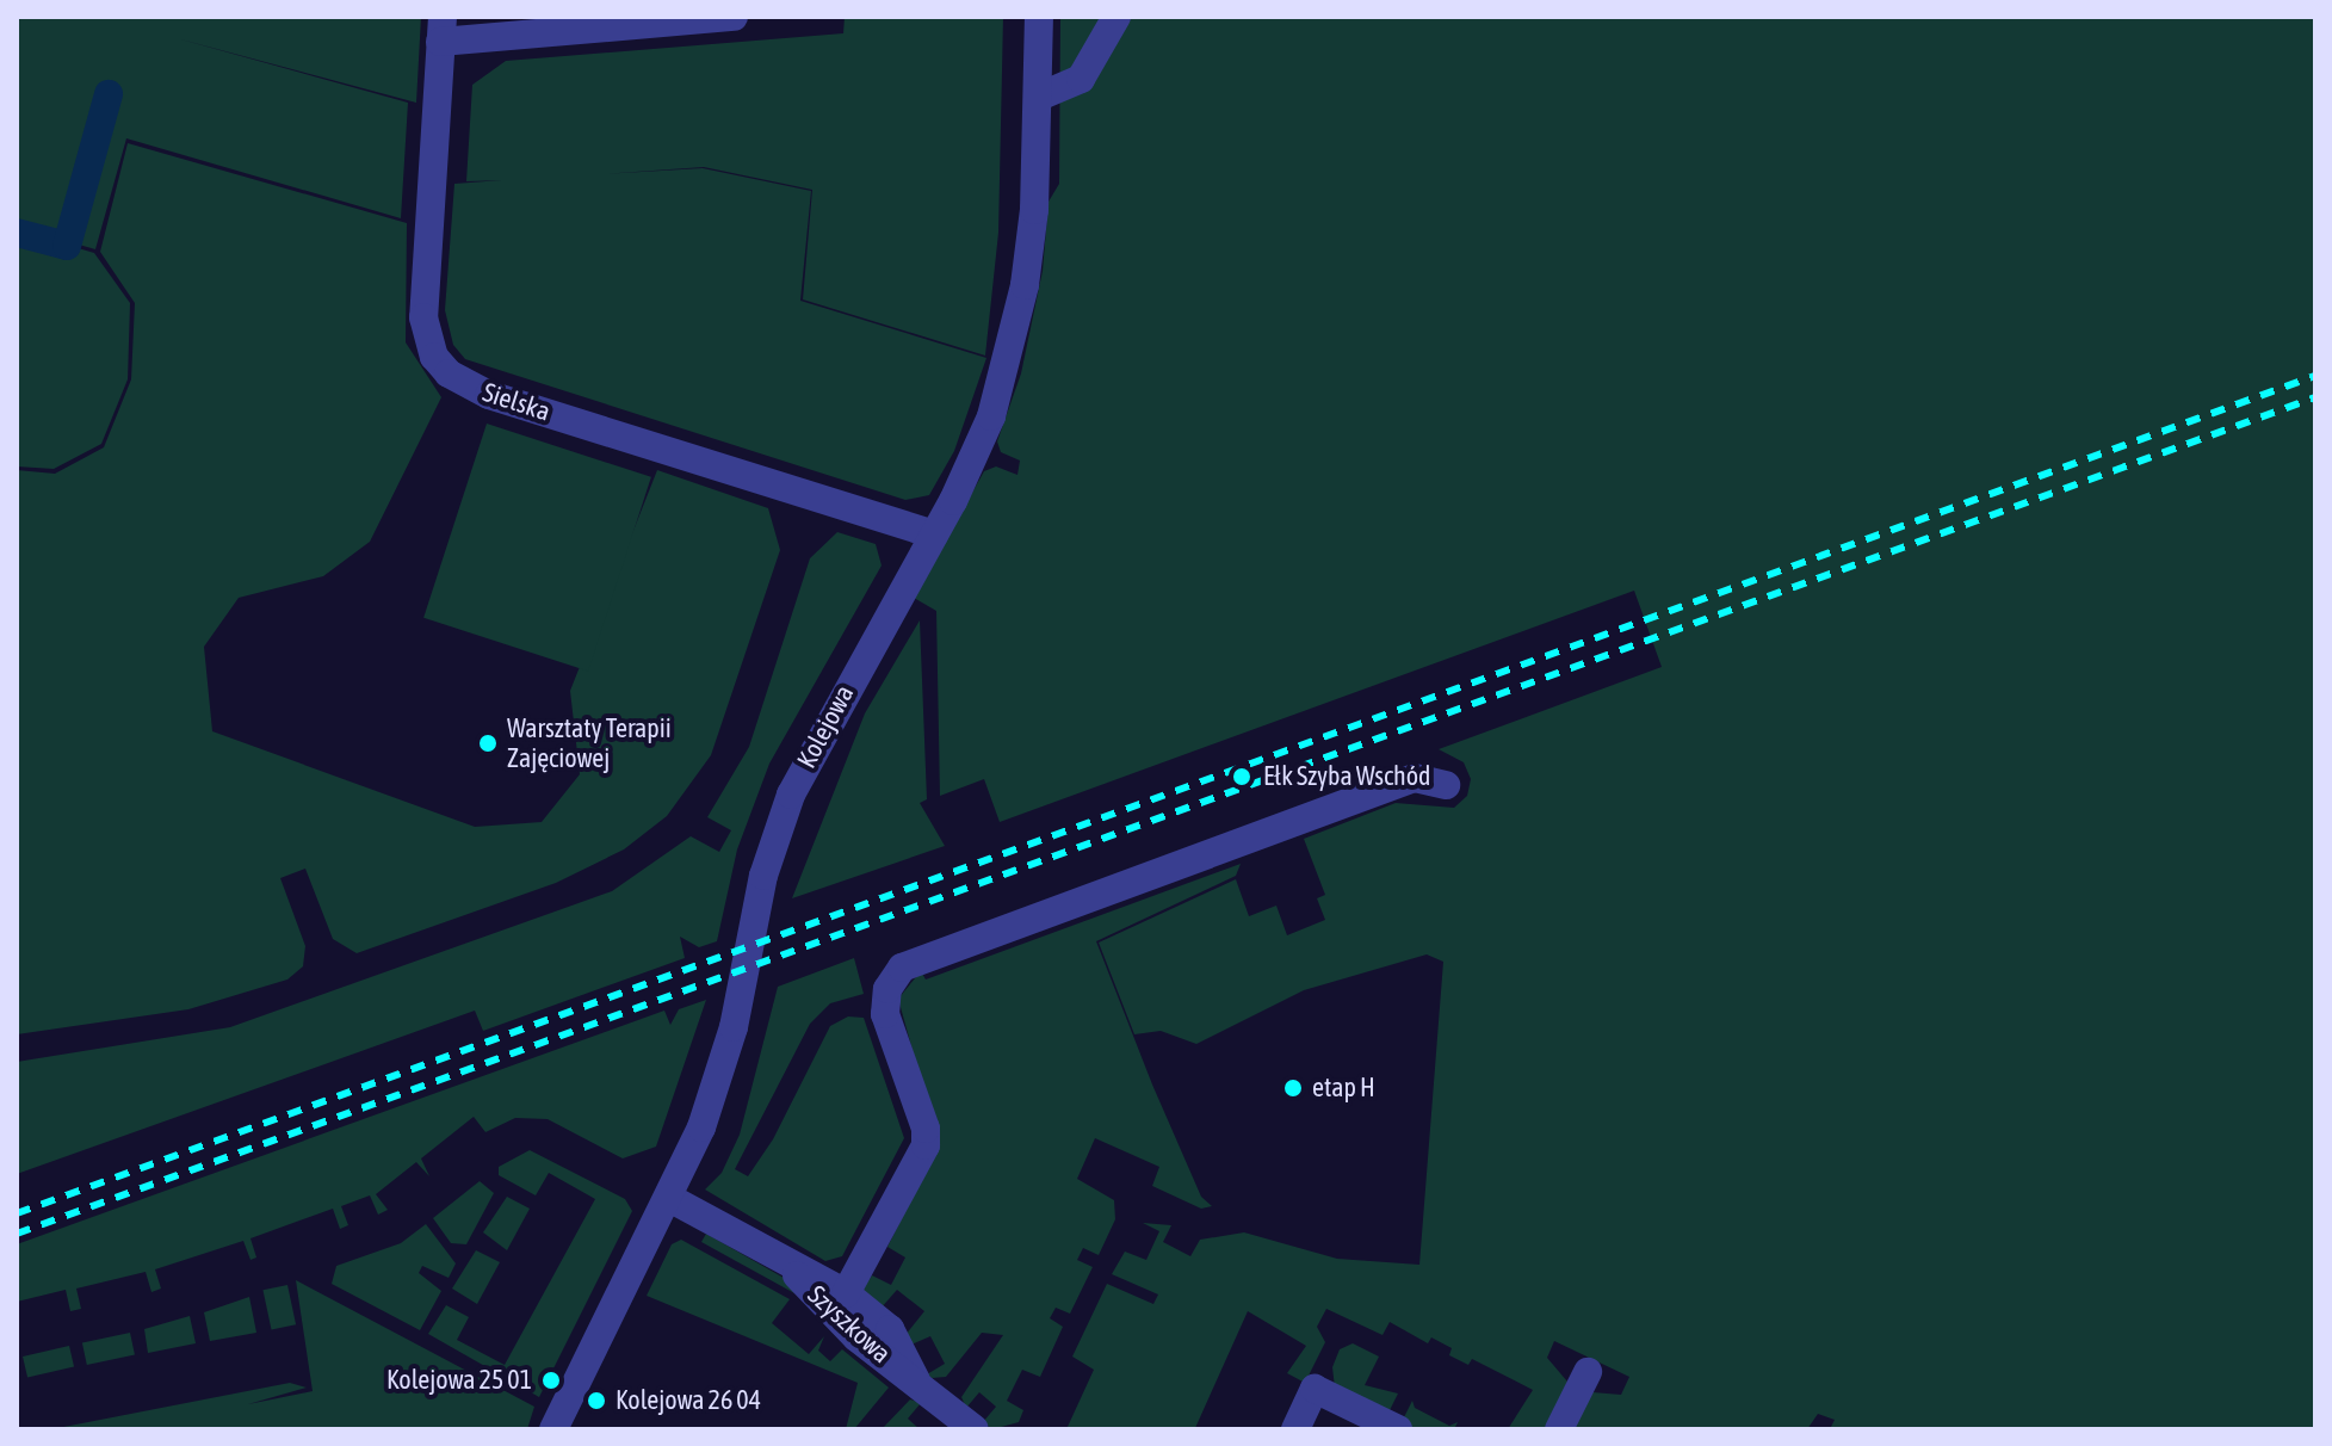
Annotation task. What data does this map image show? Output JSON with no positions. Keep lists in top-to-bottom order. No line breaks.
{"streets":{"street":["Sielska","Kolejowa","Szyszkowa"]},"crossings":[["Sielska","Kolejowa"],["Kolejowa","Szyszkowa"]],"places":["Warsztaty Terapii Zajęciowej","Ełk Szyba Wschód","etap H","Kolejowa 25 01","Kolejowa 26 04"]}
